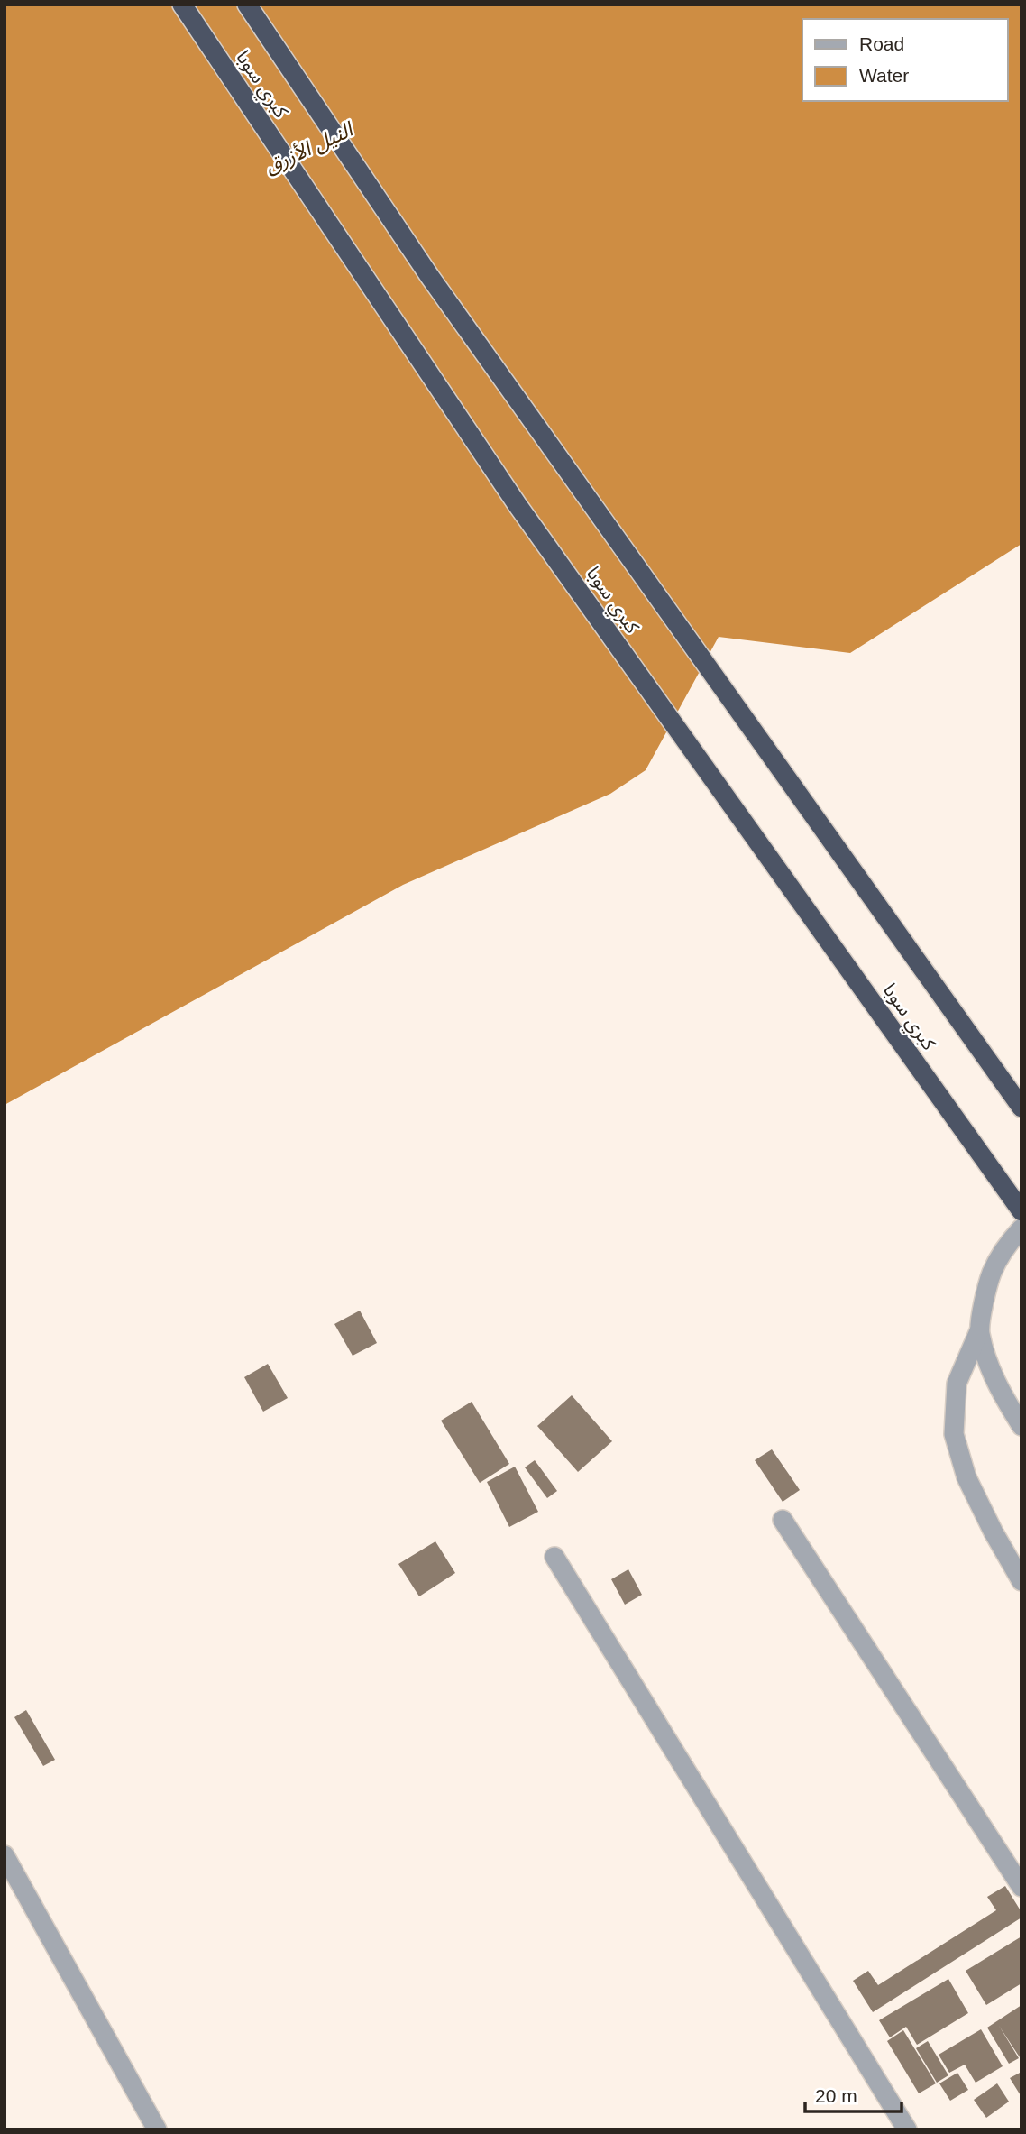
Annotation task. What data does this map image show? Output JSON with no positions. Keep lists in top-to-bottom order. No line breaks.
{"streets":{"highway":["كبري سوبا"]},"water":["النيل الأزرق"],"legend":["Road","Water"],"scale_bar":"20 m"}
